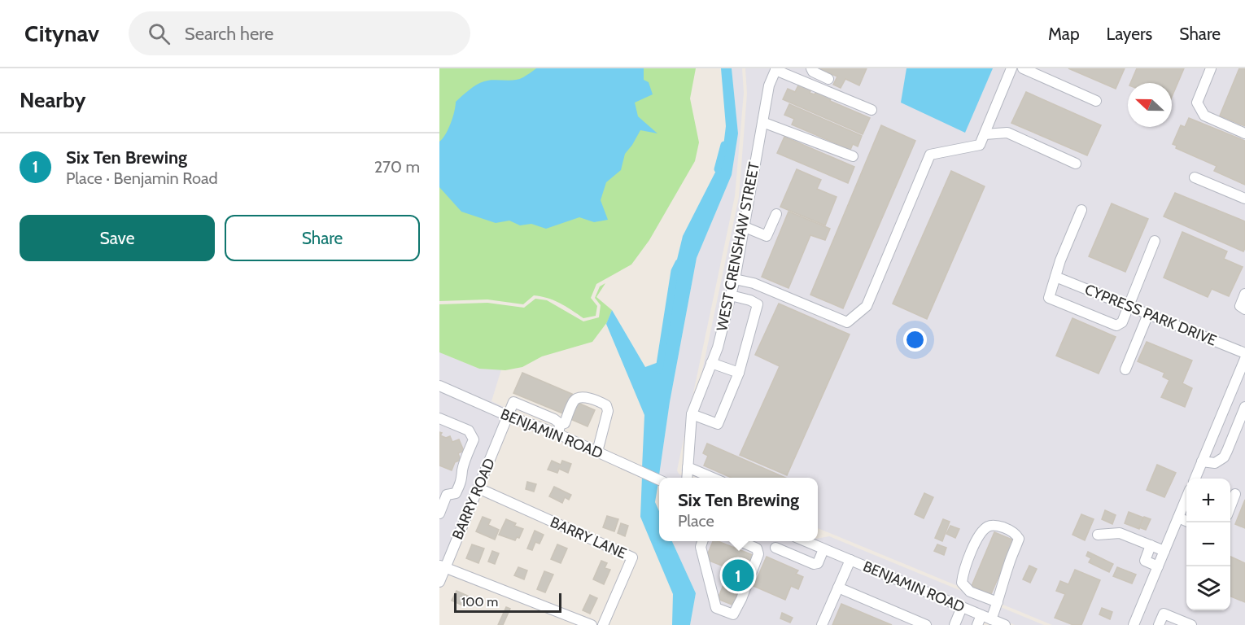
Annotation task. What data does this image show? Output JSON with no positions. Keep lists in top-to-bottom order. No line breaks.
{"streets":{"street":["WEST CRENSHAW STREET","CYPRESS PARK DRIVE","BENJAMIN ROAD","BARRY ROAD","BARRY LANE"]},"crossings":[["BENJAMIN ROAD","BARRY ROAD"],["BARRY ROAD","BARRY LANE"]],"scale_bar":"100 m","north":"left","page":{"header":"Citynav","search":"Search here","nav":["Map","Layers","Share"],"heading":"Nearby","list":[{"mark":"1","name":"Six Ten Brewing","note":"Place · Benjamin Road","value":"270 m"}],"buttons":["Save","Share"],"popup":["Six Ten Brewing","Place"],"map_buttons":["+","−"],"pins":"1","scale":"100 m"}}
